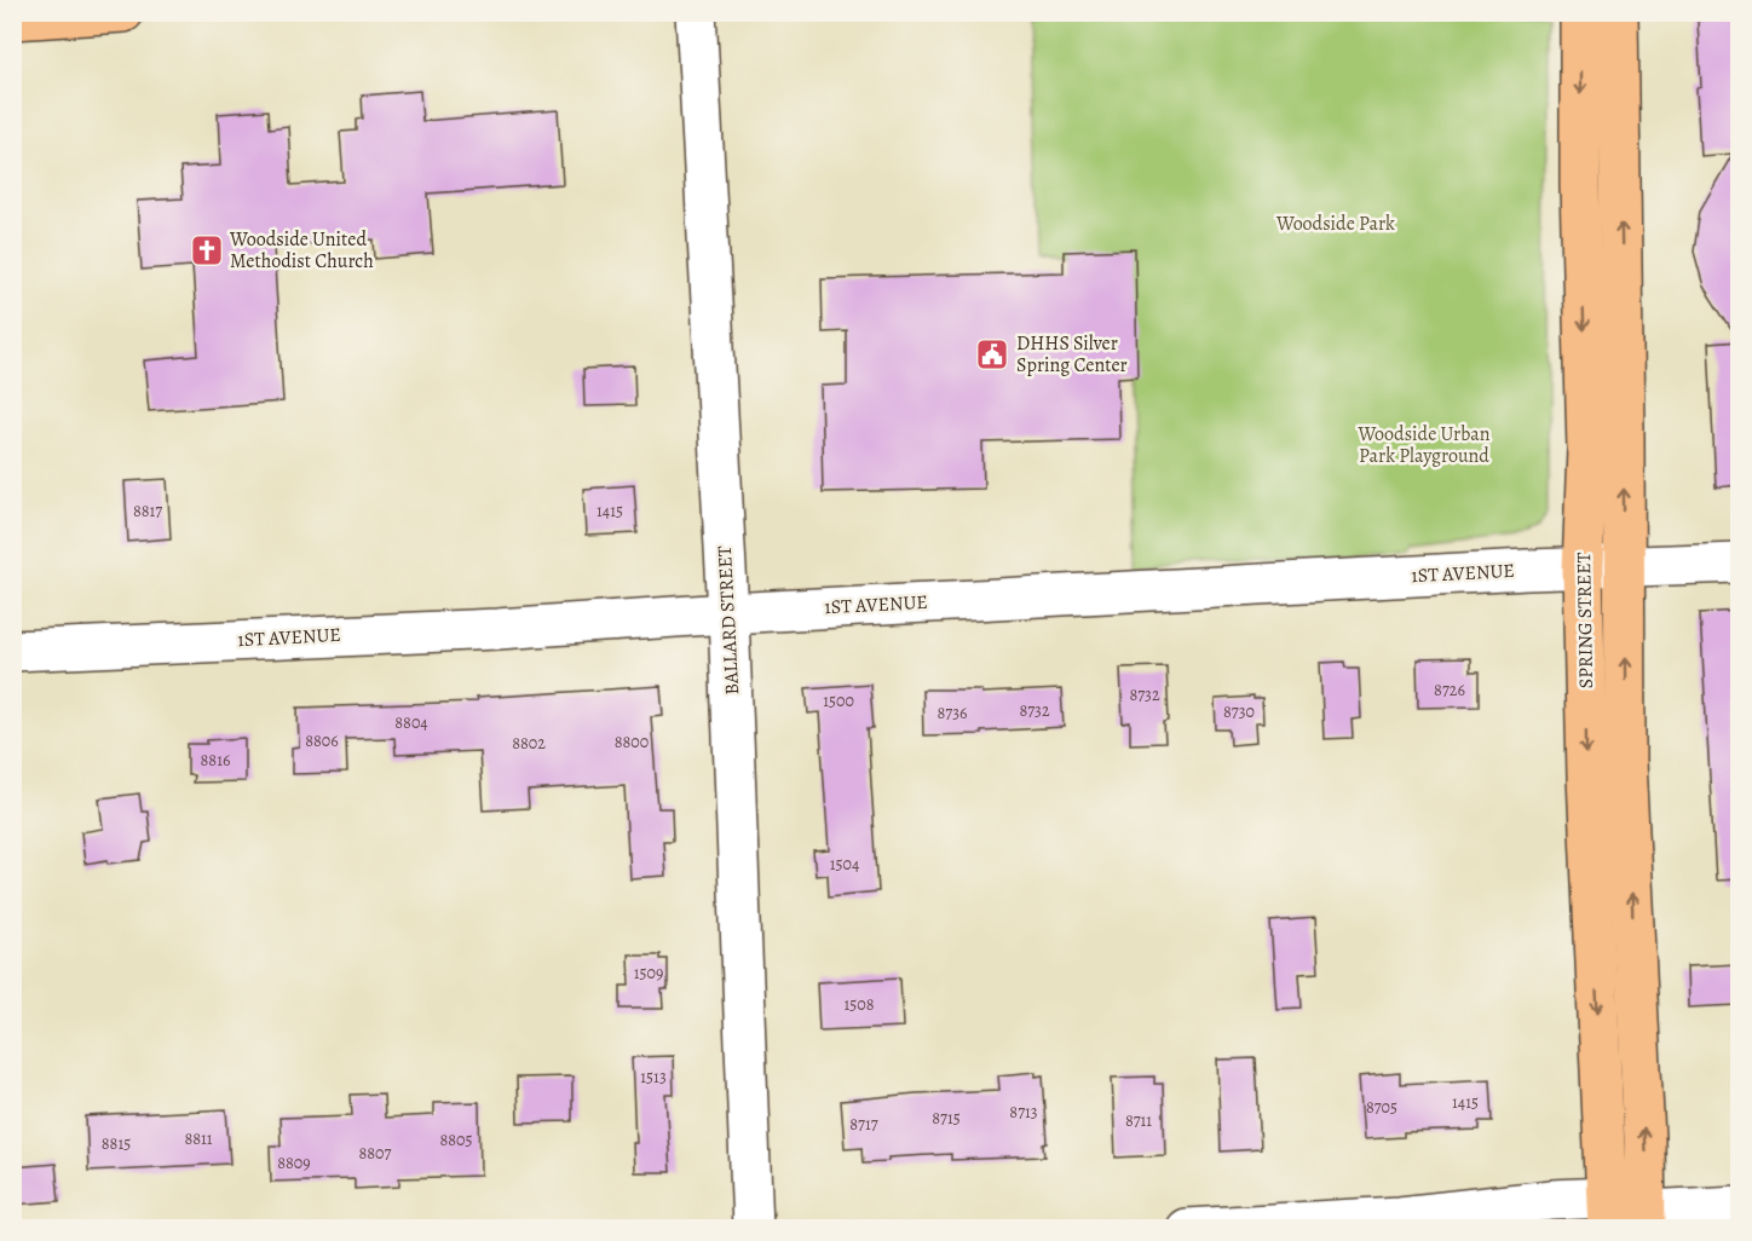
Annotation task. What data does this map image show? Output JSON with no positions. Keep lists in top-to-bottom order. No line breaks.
{"streets":{"main road":["SPRING STREET"],"street":["1ST AVENUE","BALLARD STREET"]},"crossings":[["1ST AVENUE","BALLARD STREET"],["1ST AVENUE","SPRING STREET"]],"parks":["Woodside Park","Woodside Urban Park Playground"],"places":{"church":["Woodside United Methodist Church"],"public building":["DHHS Silver Spring Center"]},"house_numbers":["8817","1415","8726","8732","1500","8732","8730","8736","8804","8806","8800","8802","8816","1504","1509","1508","1513","1415","8705","8713","8715","8711","8717","8811","8805","8815","8807","8809"]}
